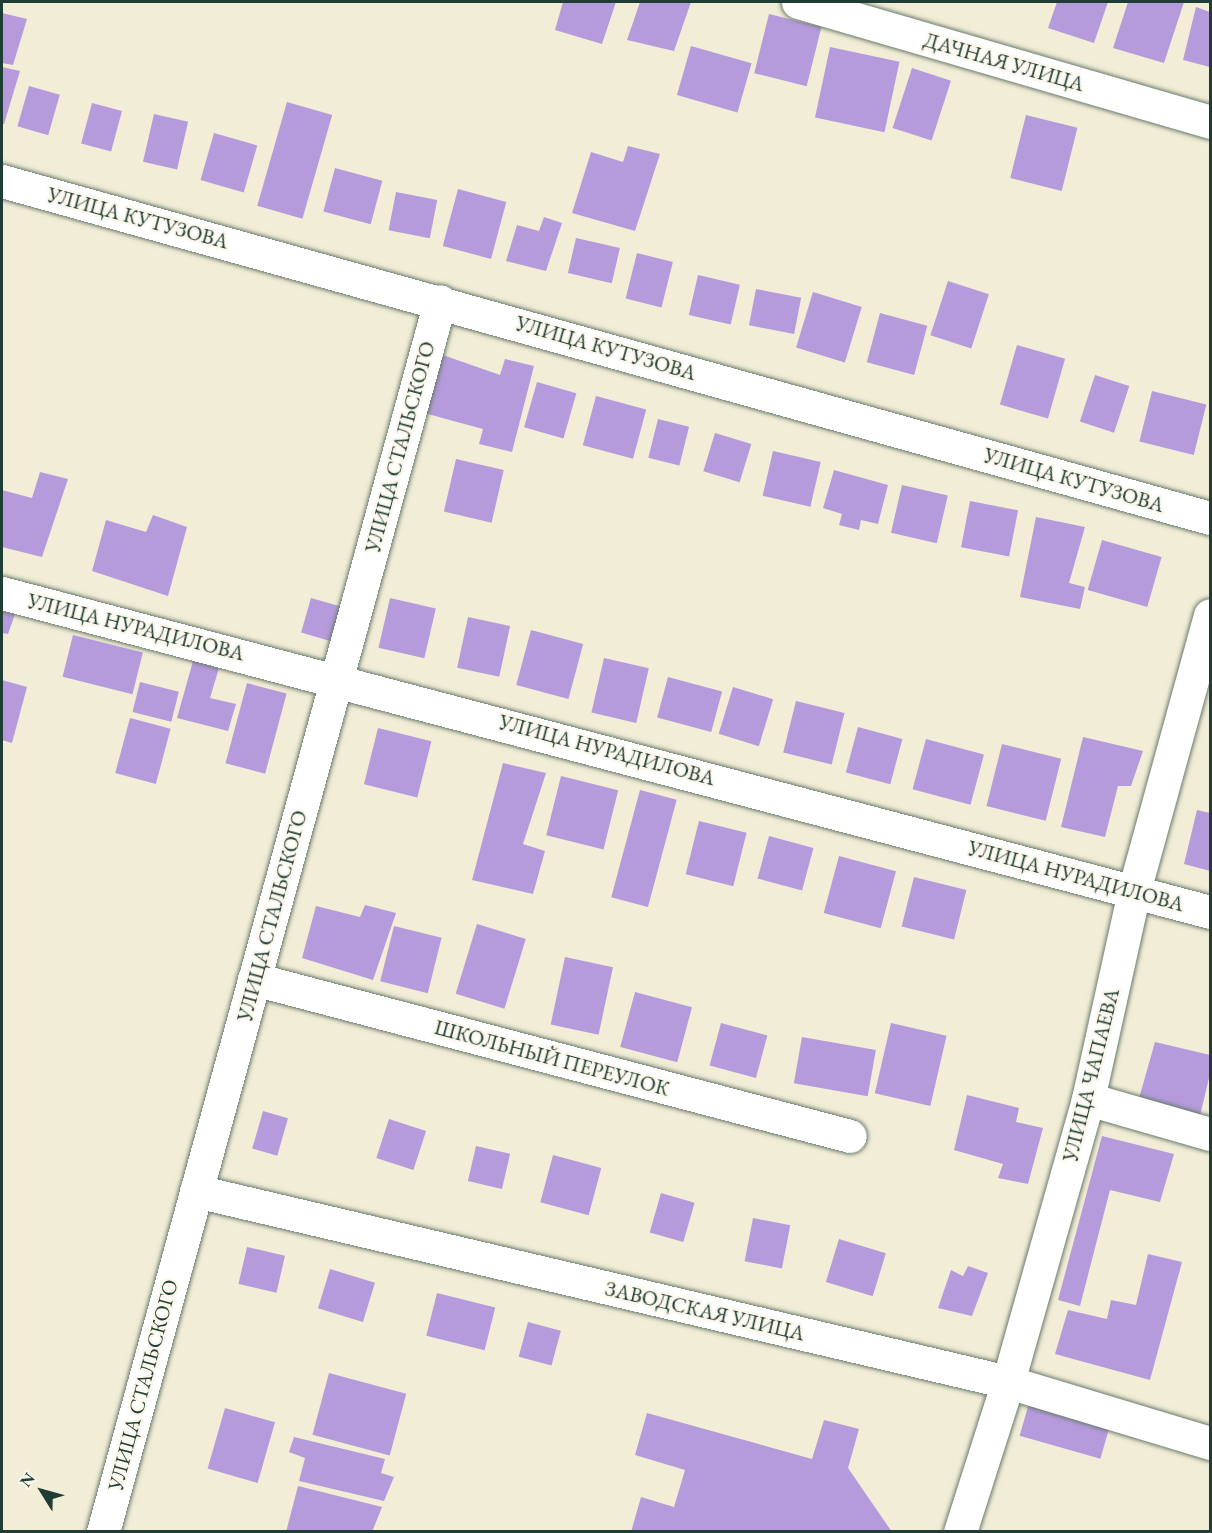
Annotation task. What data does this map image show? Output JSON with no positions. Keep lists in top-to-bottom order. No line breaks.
{"streets":{"street":["ДАЧНАЯ УЛИЦА","УЛИЦА КУТУЗОВА","УЛИЦА СТАЛЬСКОГО","УЛИЦА НУРАДИЛОВА","ШКОЛЬНЫЙ ПЕРЕУЛОК","УЛИЦА ЧАПАЕВА","ЗАВОДСКАЯ УЛИЦА"]},"crossings":[["УЛИЦА КУТУЗОВА","УЛИЦА СТАЛЬСКОГО"],["УЛИЦА СТАЛЬСКОГО","УЛИЦА НУРАДИЛОВА"],["УЛИЦА СТАЛЬСКОГО","ШКОЛЬНЫЙ ПЕРЕУЛОК"],["УЛИЦА СТАЛЬСКОГО","ЗАВОДСКАЯ УЛИЦА"],["УЛИЦА НУРАДИЛОВА","УЛИЦА ЧАПАЕВА"],["УЛИЦА ЧАПАЕВА","ЗАВОДСКАЯ УЛИЦА"]],"north":"top left"}
